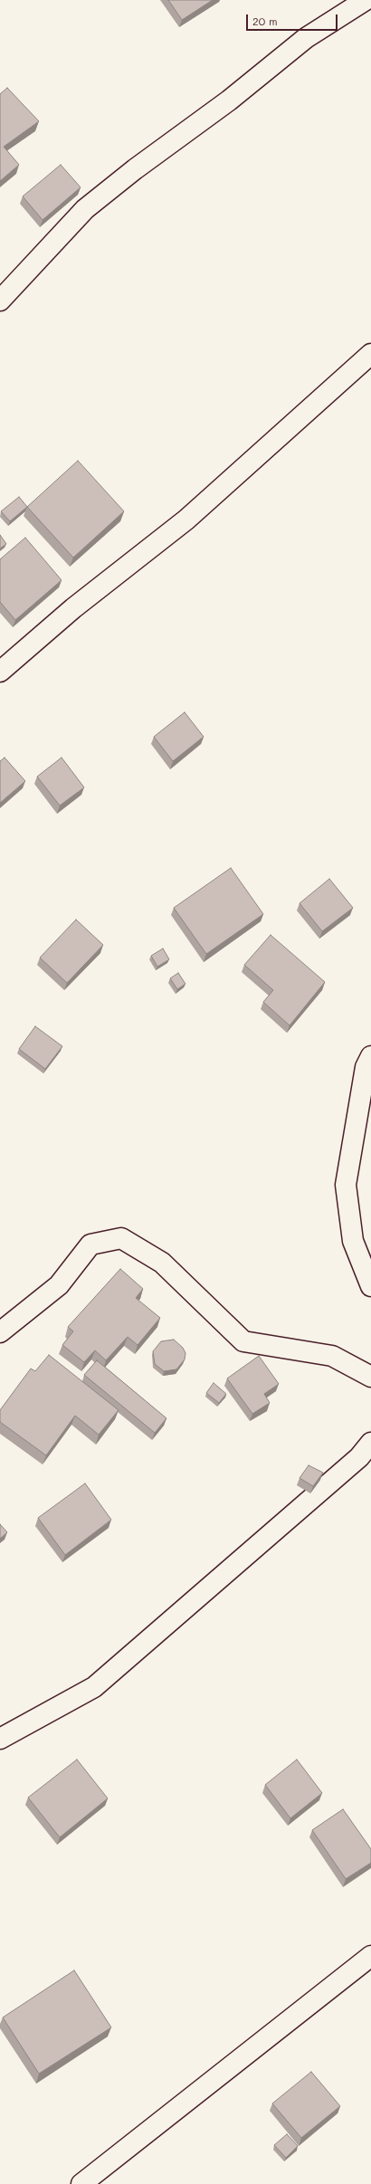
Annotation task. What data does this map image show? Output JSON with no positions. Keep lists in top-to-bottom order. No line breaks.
{"scale_bar":"20 m"}
